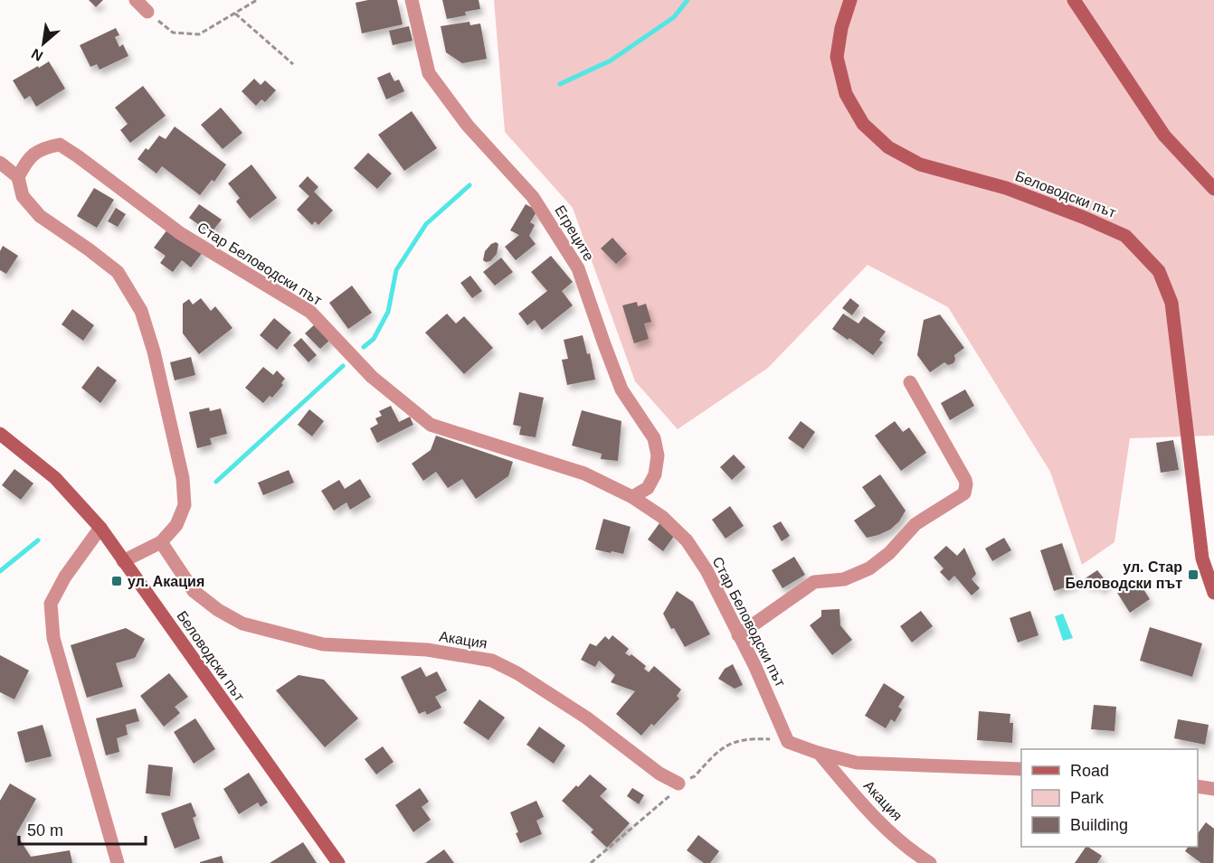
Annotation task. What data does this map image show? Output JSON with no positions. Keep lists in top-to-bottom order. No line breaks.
{"streets":{"street":["Беловодски път","Егреците","Стар Беловодски път","Акация"]},"crossings":[["Егреците","Стар Беловодски път"]],"places":{"transit":["ул. Стар Беловодски път","ул. Акация"]},"legend":["Road","Park","Building"],"scale_bar":"50 m","north":"bottom left"}
